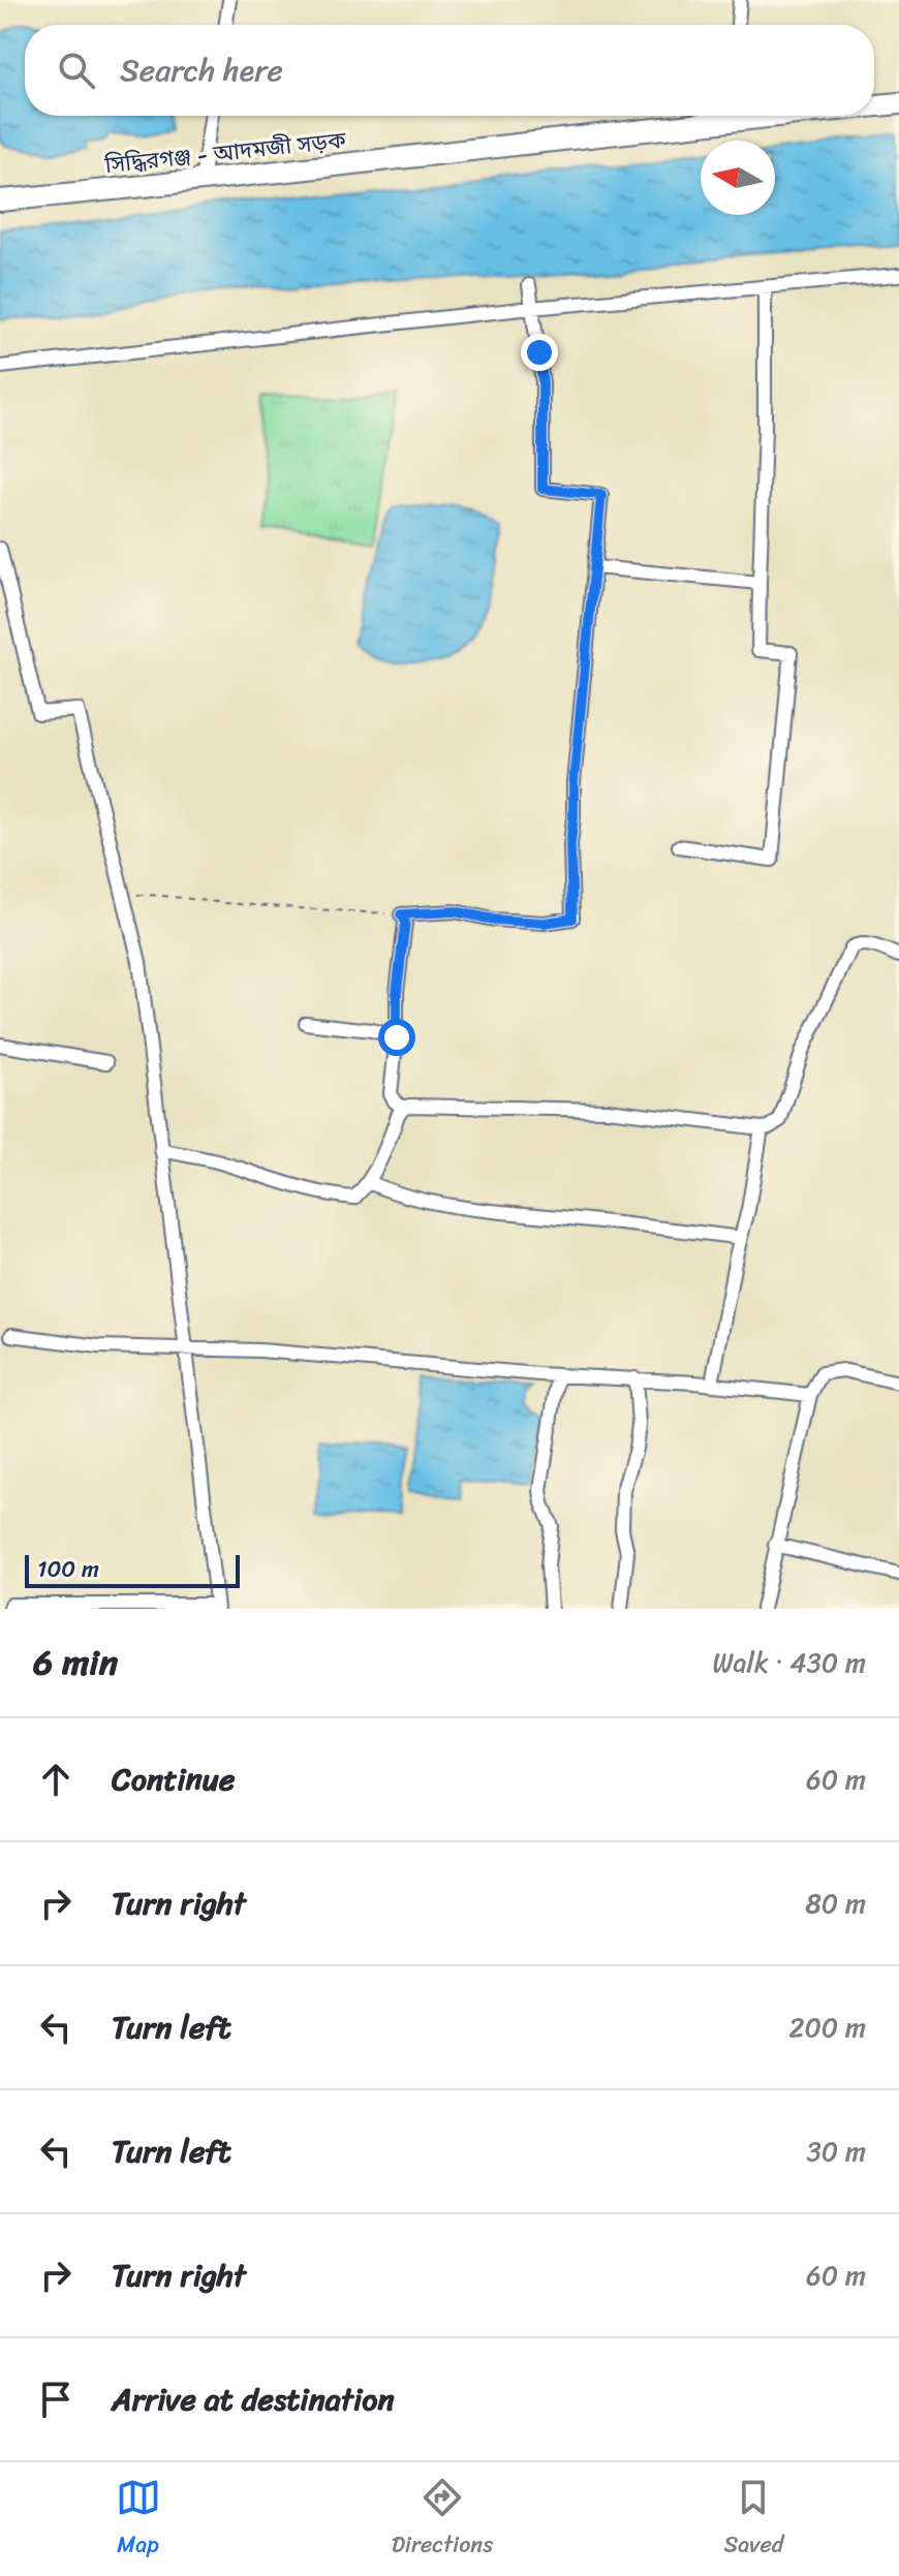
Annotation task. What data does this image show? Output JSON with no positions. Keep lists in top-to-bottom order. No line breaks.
{"streets":{"main road":["সিদ্ধিরগঞ্জ - আদমজী সড়ক"]},"scale_bar":"100 m","north":"left","page":{"search":"Search here","scale":"100 m","heading":["6 min","Walk · 430 m"],"list":[["Continue","60 m"],["Turn right","80 m"],["Turn left","200 m"],["Turn left","30 m"],["Turn right","60 m"],"Arrive at destination"],"nav":["Map","Directions","Saved"]}}
